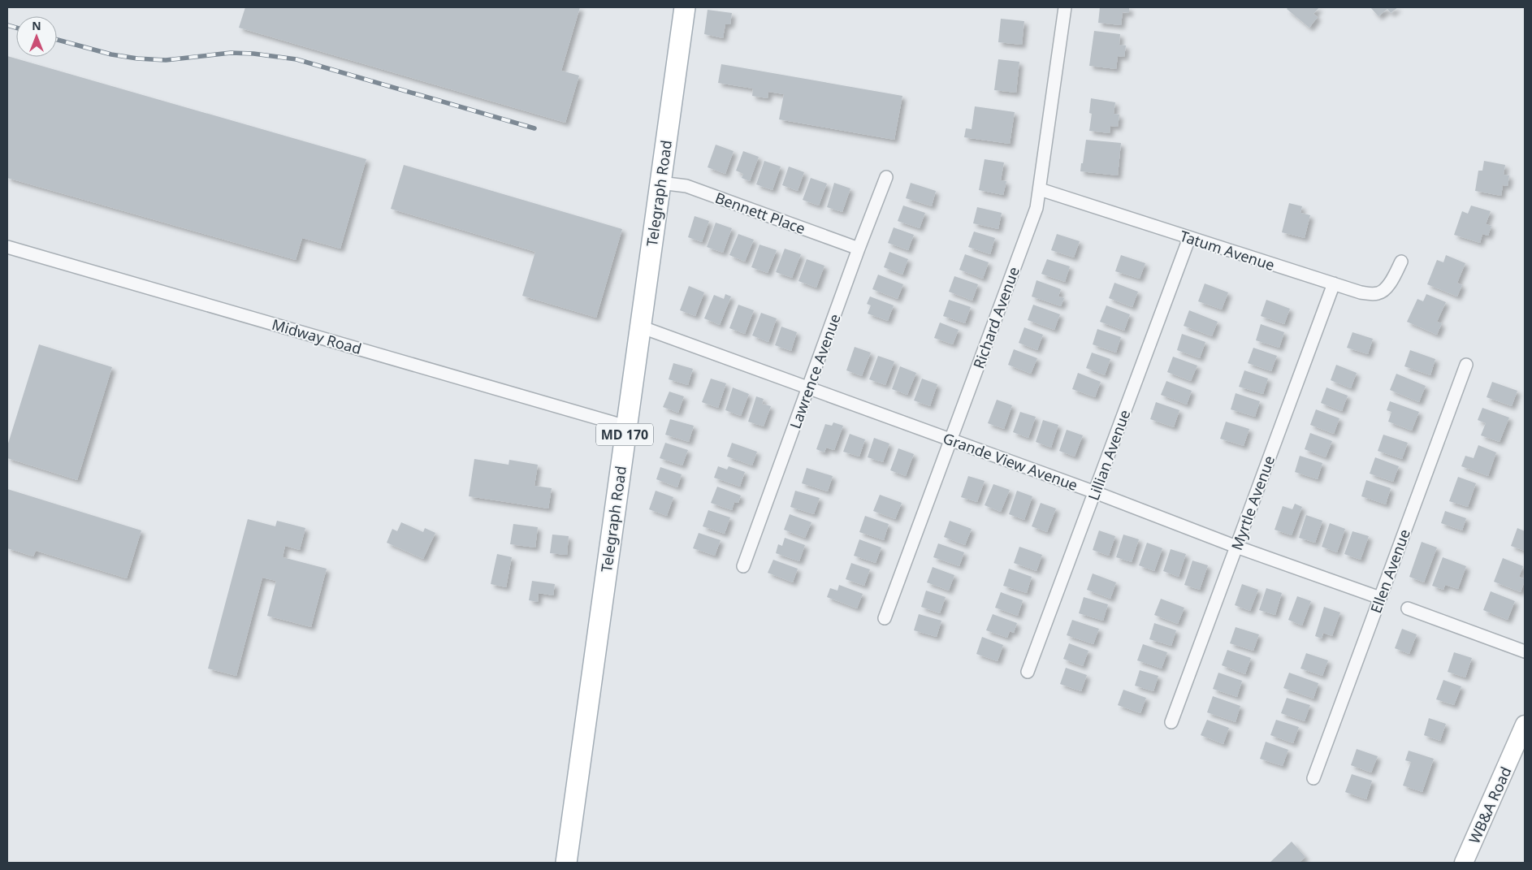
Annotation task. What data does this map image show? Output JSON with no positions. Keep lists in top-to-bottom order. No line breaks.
{"streets":{"main road":["Telegraph Road","MD 170"],"street":["Bennett Place","Tatum Avenue","Richard Avenue","Midway Road","Lawrence Avenue","Lillian Avenue","Grande View Avenue","Myrtle Avenue","Ellen Avenue","WB&A Road"]},"crossings":[["Telegraph Road","Bennett Place"],["Telegraph Road","Midway Road"],["Telegraph Road","Grande View Avenue"],["Bennett Place","Lawrence Avenue"],["Tatum Avenue","Richard Avenue"],["Tatum Avenue","Lillian Avenue"],["Tatum Avenue","Myrtle Avenue"],["Richard Avenue","Grande View Avenue"],["Lawrence Avenue","Grande View Avenue"],["Lillian Avenue","Grande View Avenue"],["Grande View Avenue","Myrtle Avenue"],["Grande View Avenue","Ellen Avenue"]],"north":"top"}
